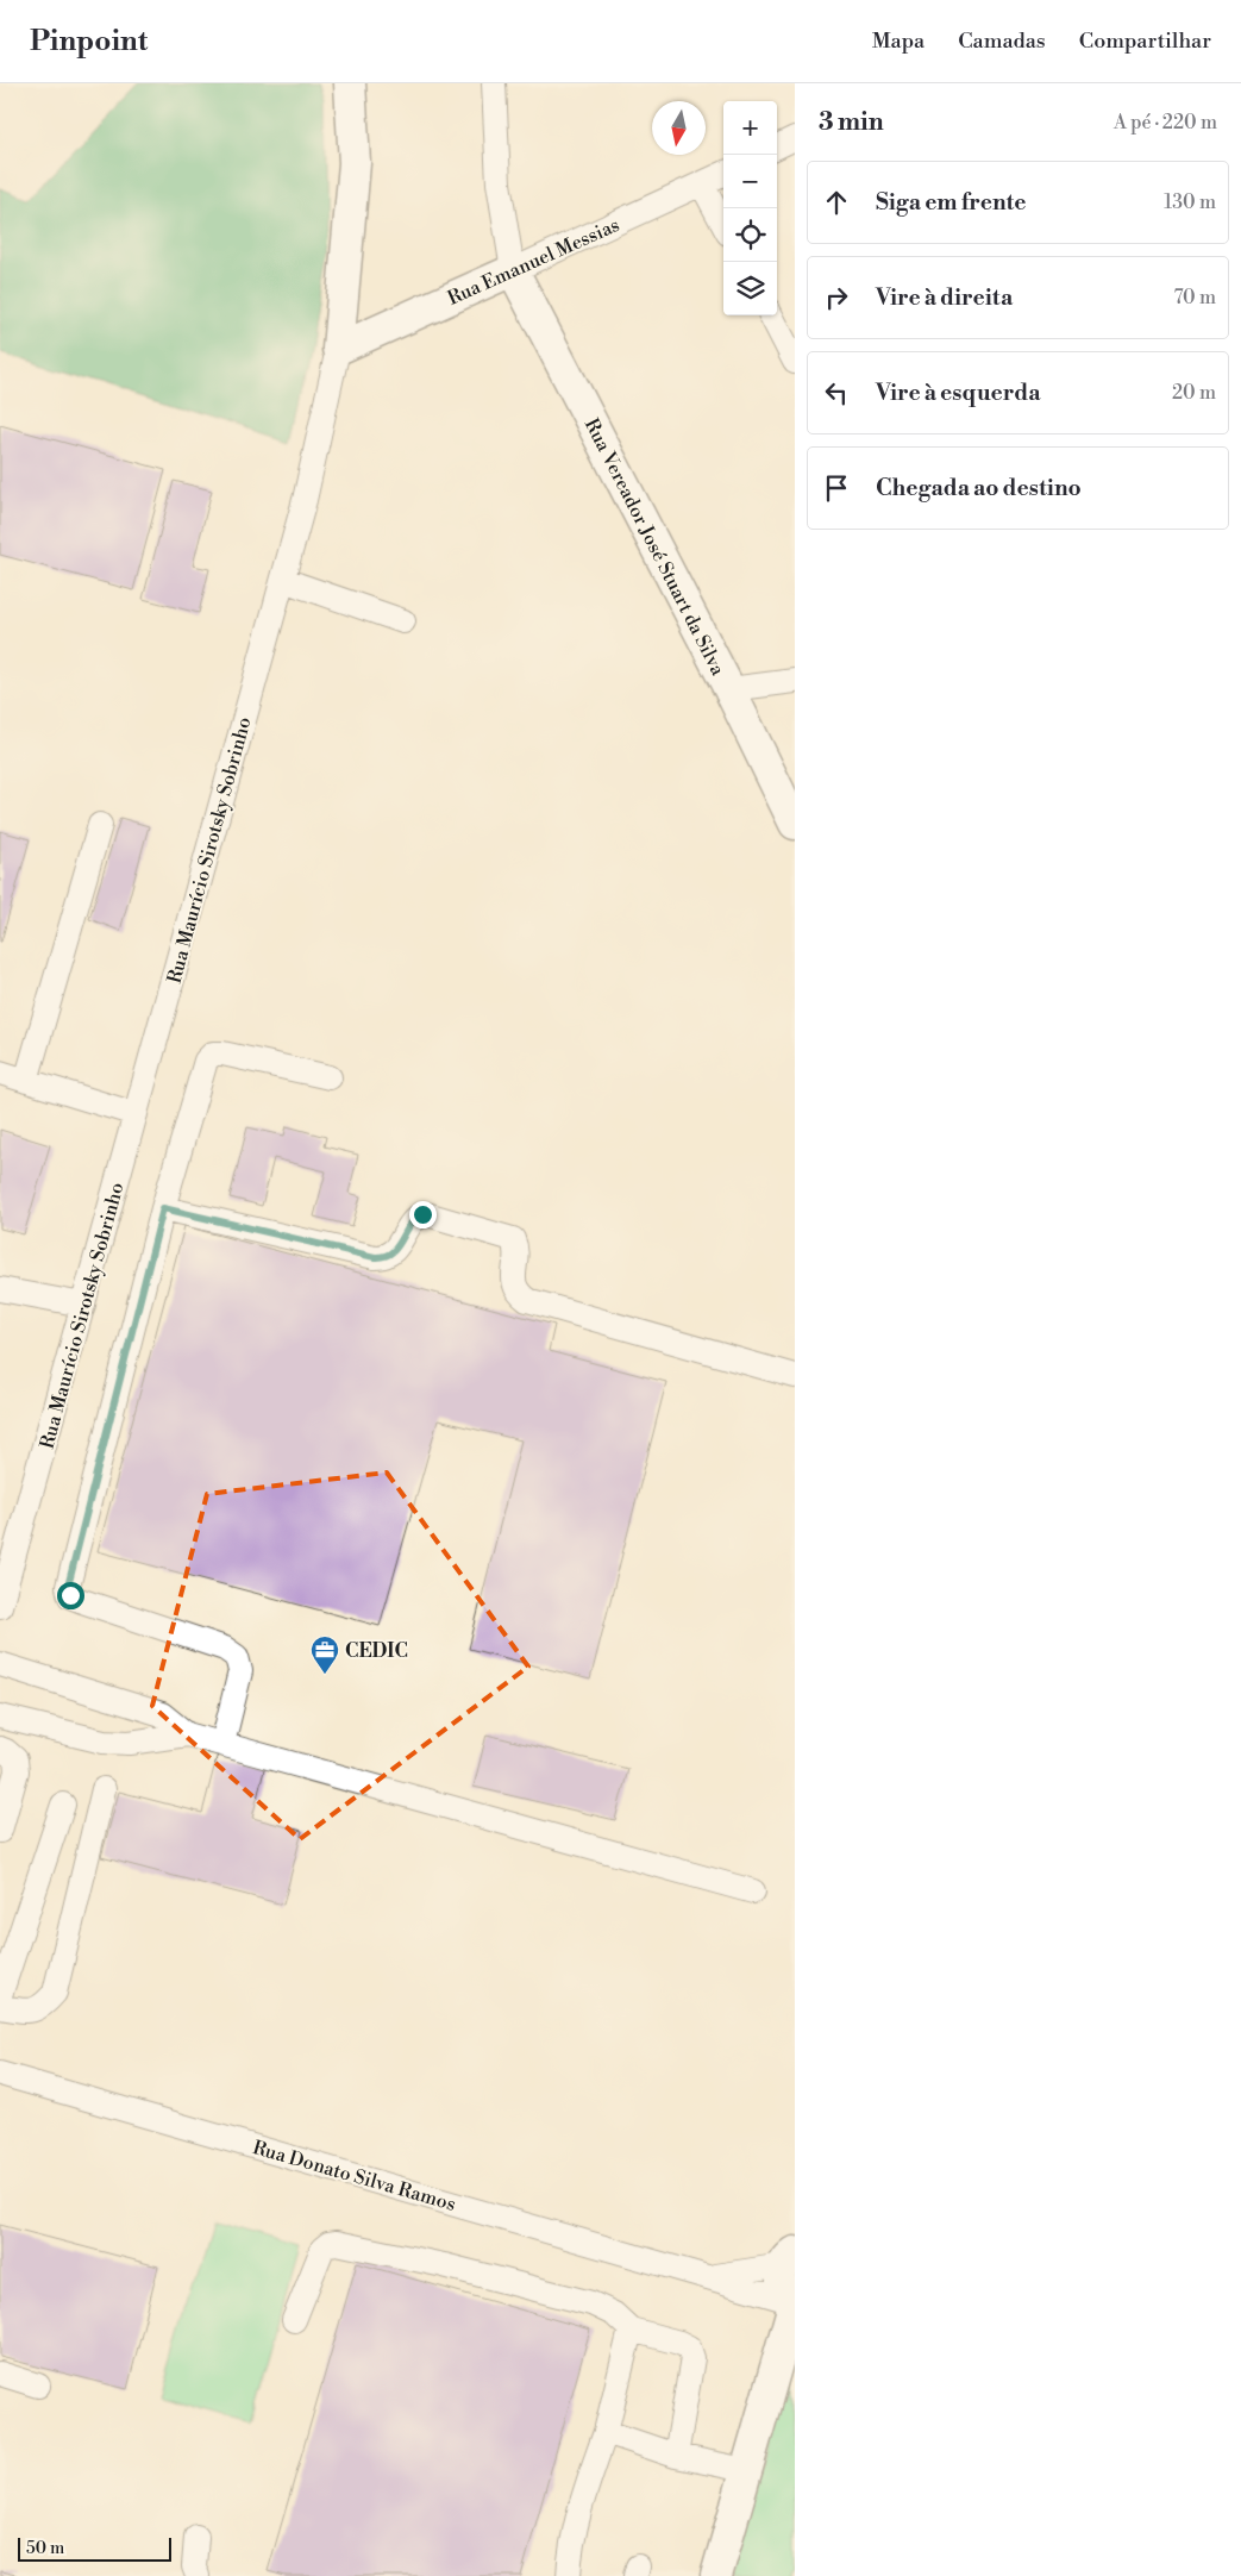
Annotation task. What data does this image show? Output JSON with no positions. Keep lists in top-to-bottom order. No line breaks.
{"streets":{"main road":["Rua Emanuel Messias","Rua Vereador José Stuart da Silva","Rua Maurício Sirotsky Sobrinho"],"street":["Rua Donato Silva Ramos"]},"crossings":[["Rua Emanuel Messias","Rua Vereador José Stuart da Silva"],["Rua Emanuel Messias","Rua Maurício Sirotsky Sobrinho"]],"places":{"office":["CEDIC"]},"scale_bar":"50 m","north":"bottom","page":{"header":"Pinpoint","nav":["Mapa","Camadas","Compartilhar"],"heading":["3 min","A pé · 220 m"],"map_buttons":["+","−"],"list":[["Siga em frente","130 m"],["Vire à direita","70 m"],["Vire à esquerda","20 m"],"Chegada ao destino"],"scale":"50 m"}}
